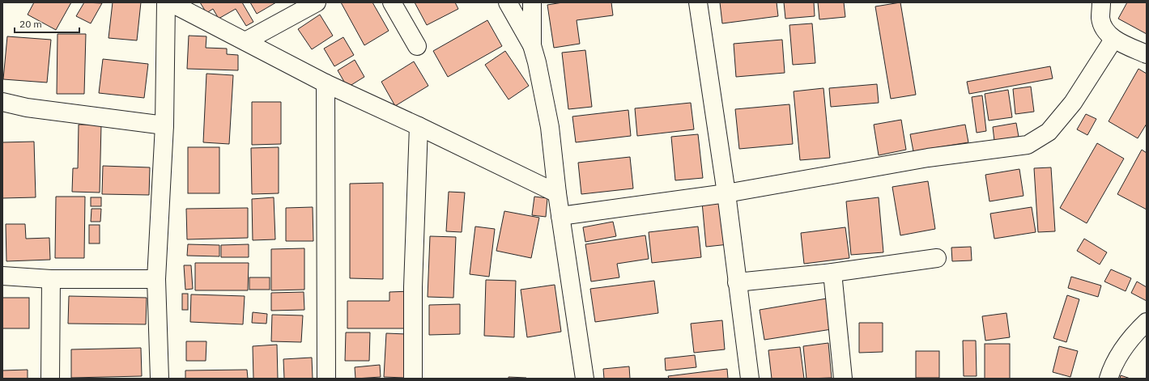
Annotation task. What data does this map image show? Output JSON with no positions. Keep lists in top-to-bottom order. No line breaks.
{"scale_bar":"20 m"}
